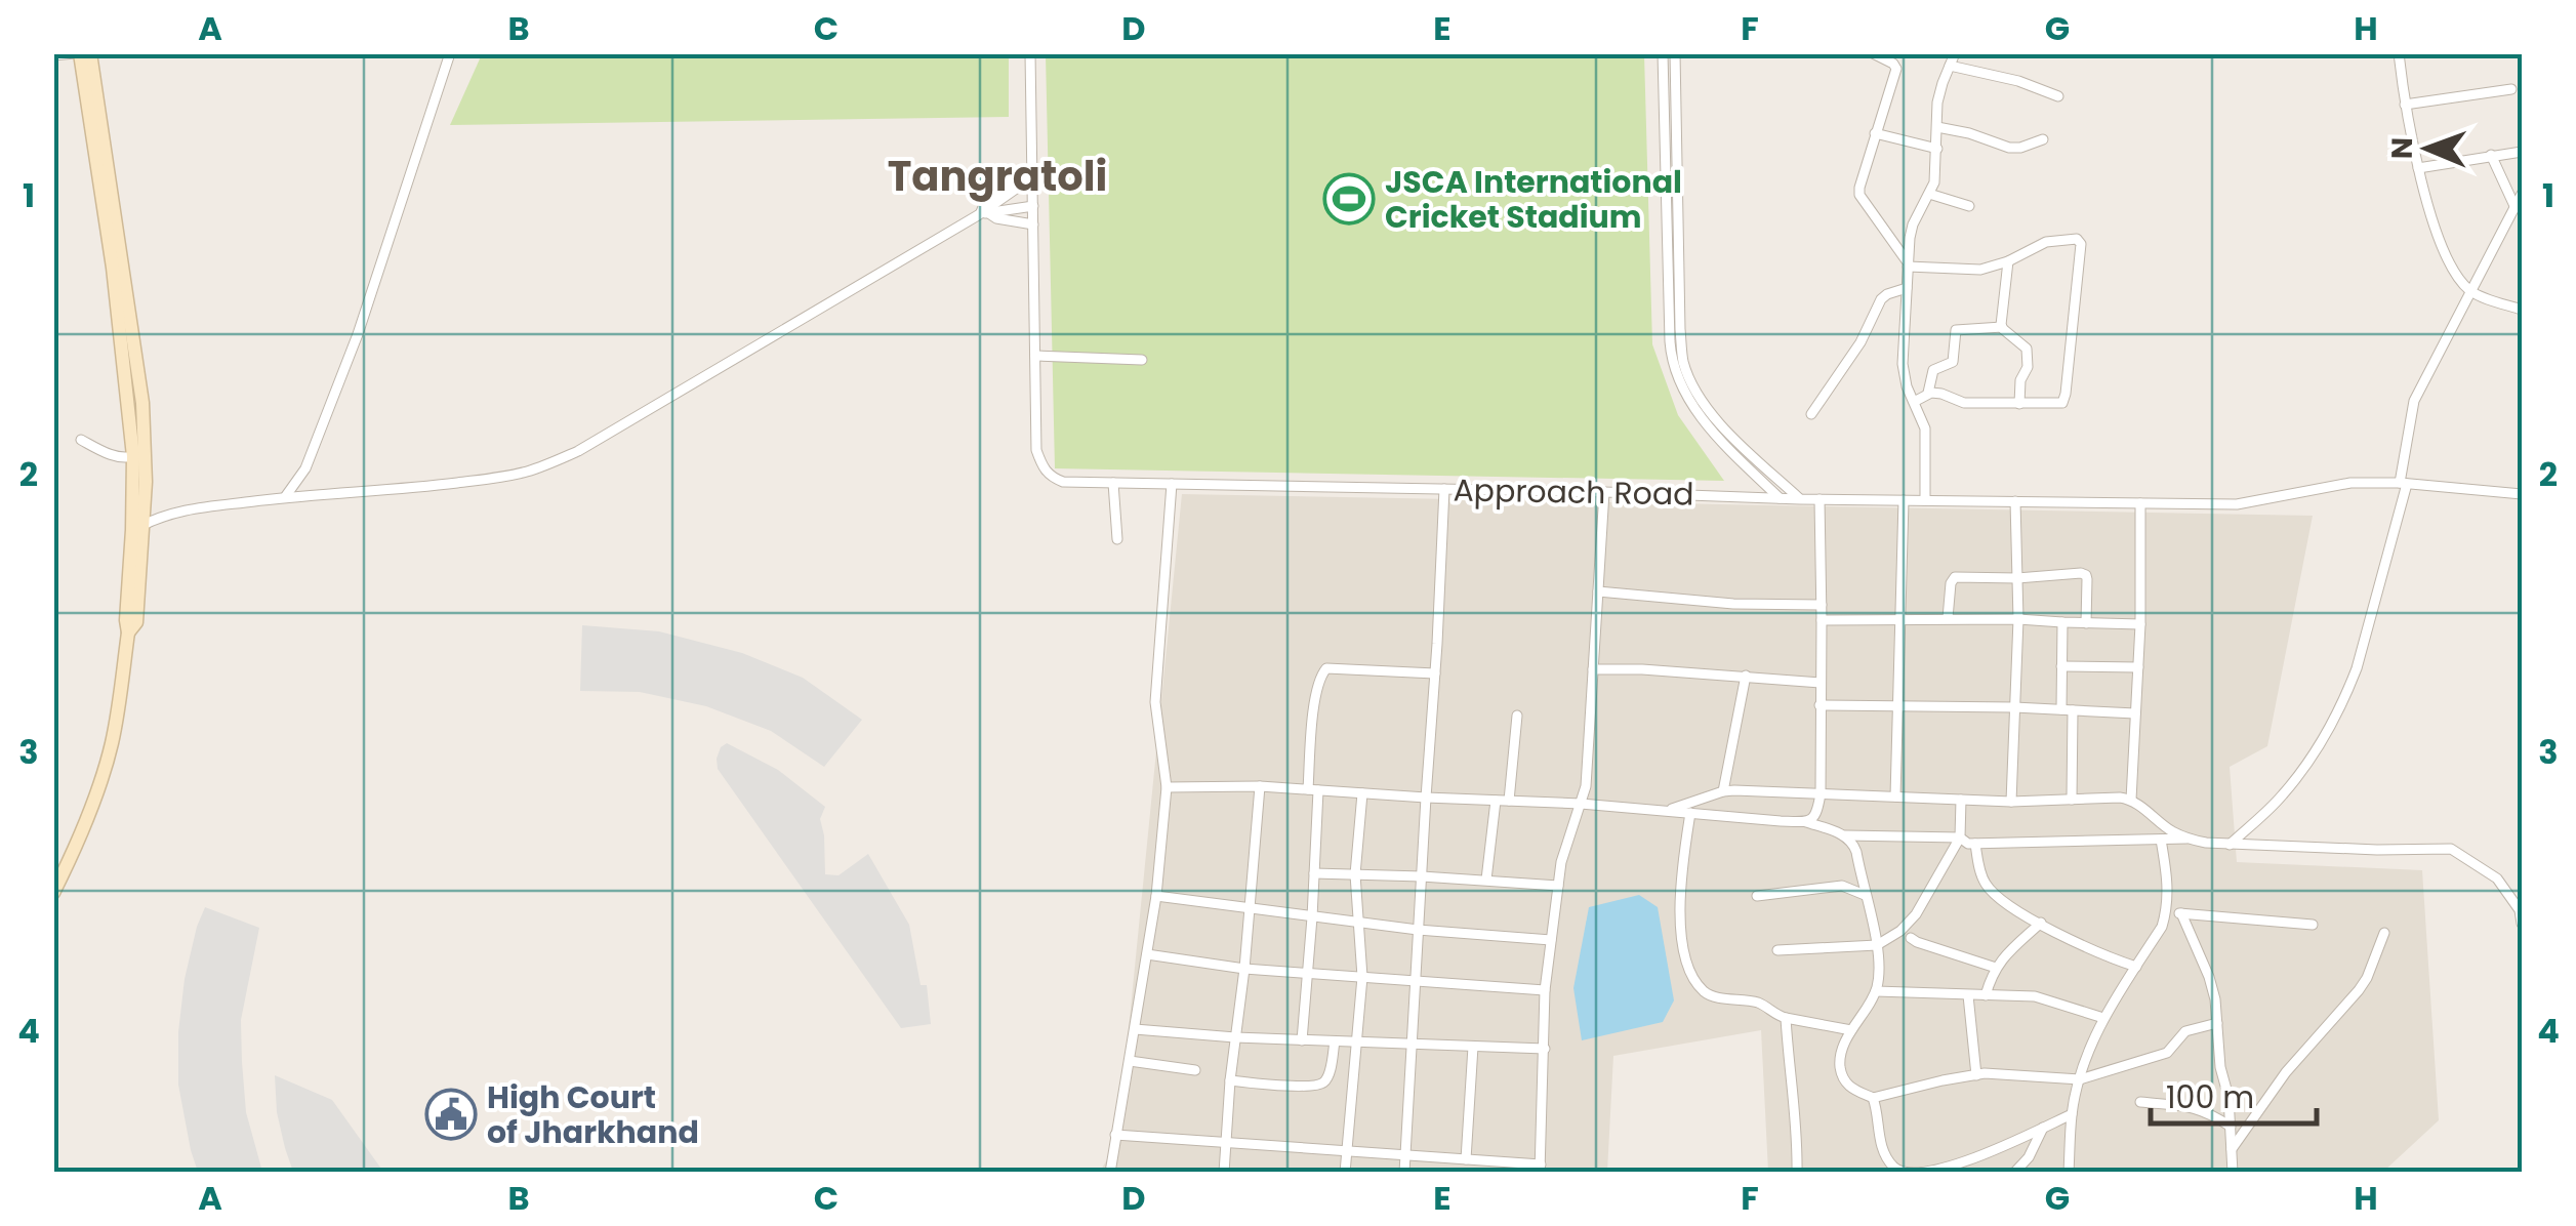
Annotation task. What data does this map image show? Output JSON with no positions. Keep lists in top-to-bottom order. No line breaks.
{"streets":{"street":["Approach Road"]},"districts":["Tangratoli"],"places":{"sports":["JSCA International Cricket Stadium"],"public building":["High Court of Jharkhand"]},"scale_bar":"100 m","north":"left","grid":{"columns":["A","B","C","D","E","F","G","H"],"rows":["1","2","3","4"]}}
